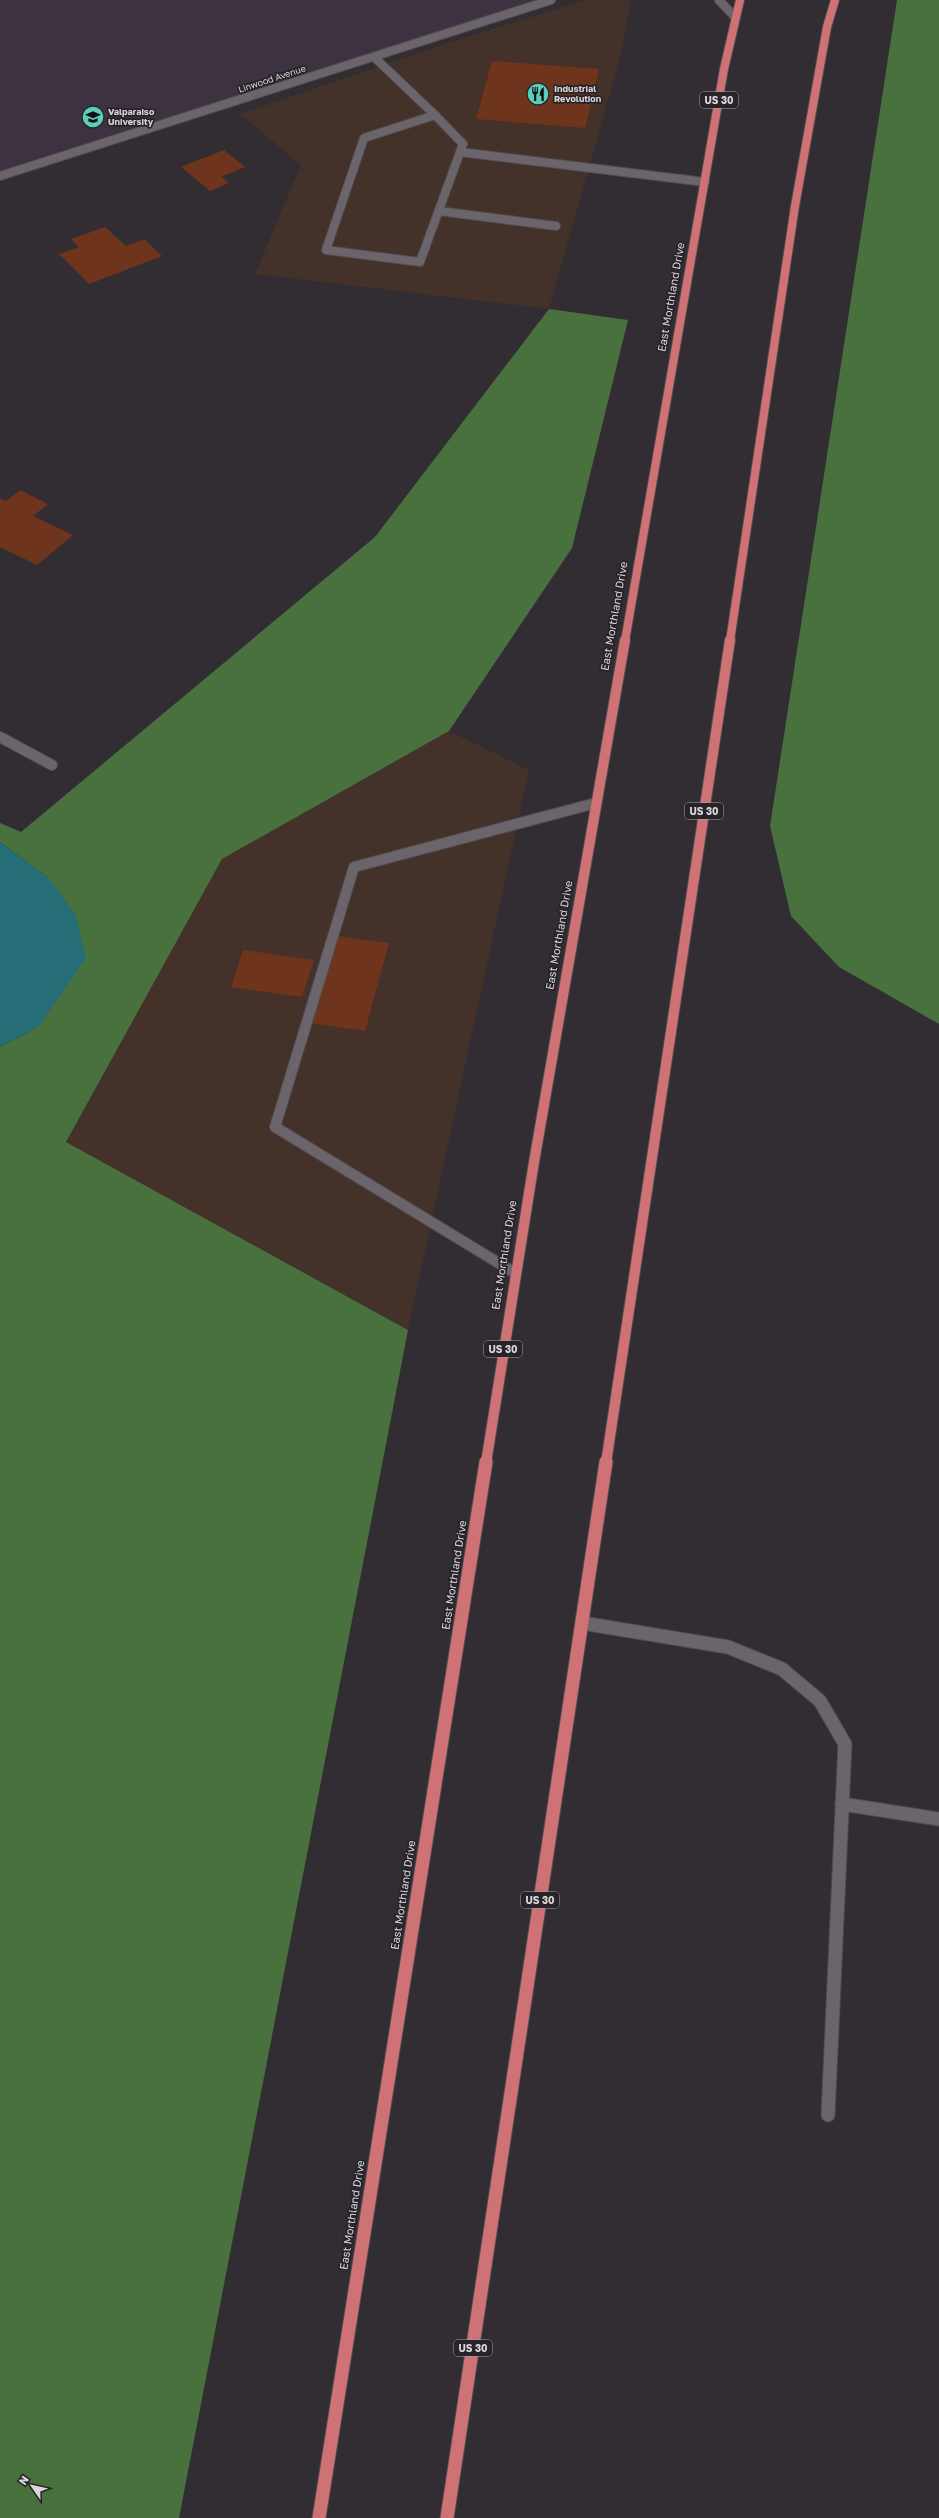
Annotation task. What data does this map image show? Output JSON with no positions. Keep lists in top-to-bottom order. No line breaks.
{"streets":{"highway":["US 30","East Morthland Drive"],"street":["Linwood Avenue"]},"places":{"restaurant":["Industrial Revolution"],"school or university":["Valparaiso University"]},"north":"top left"}
